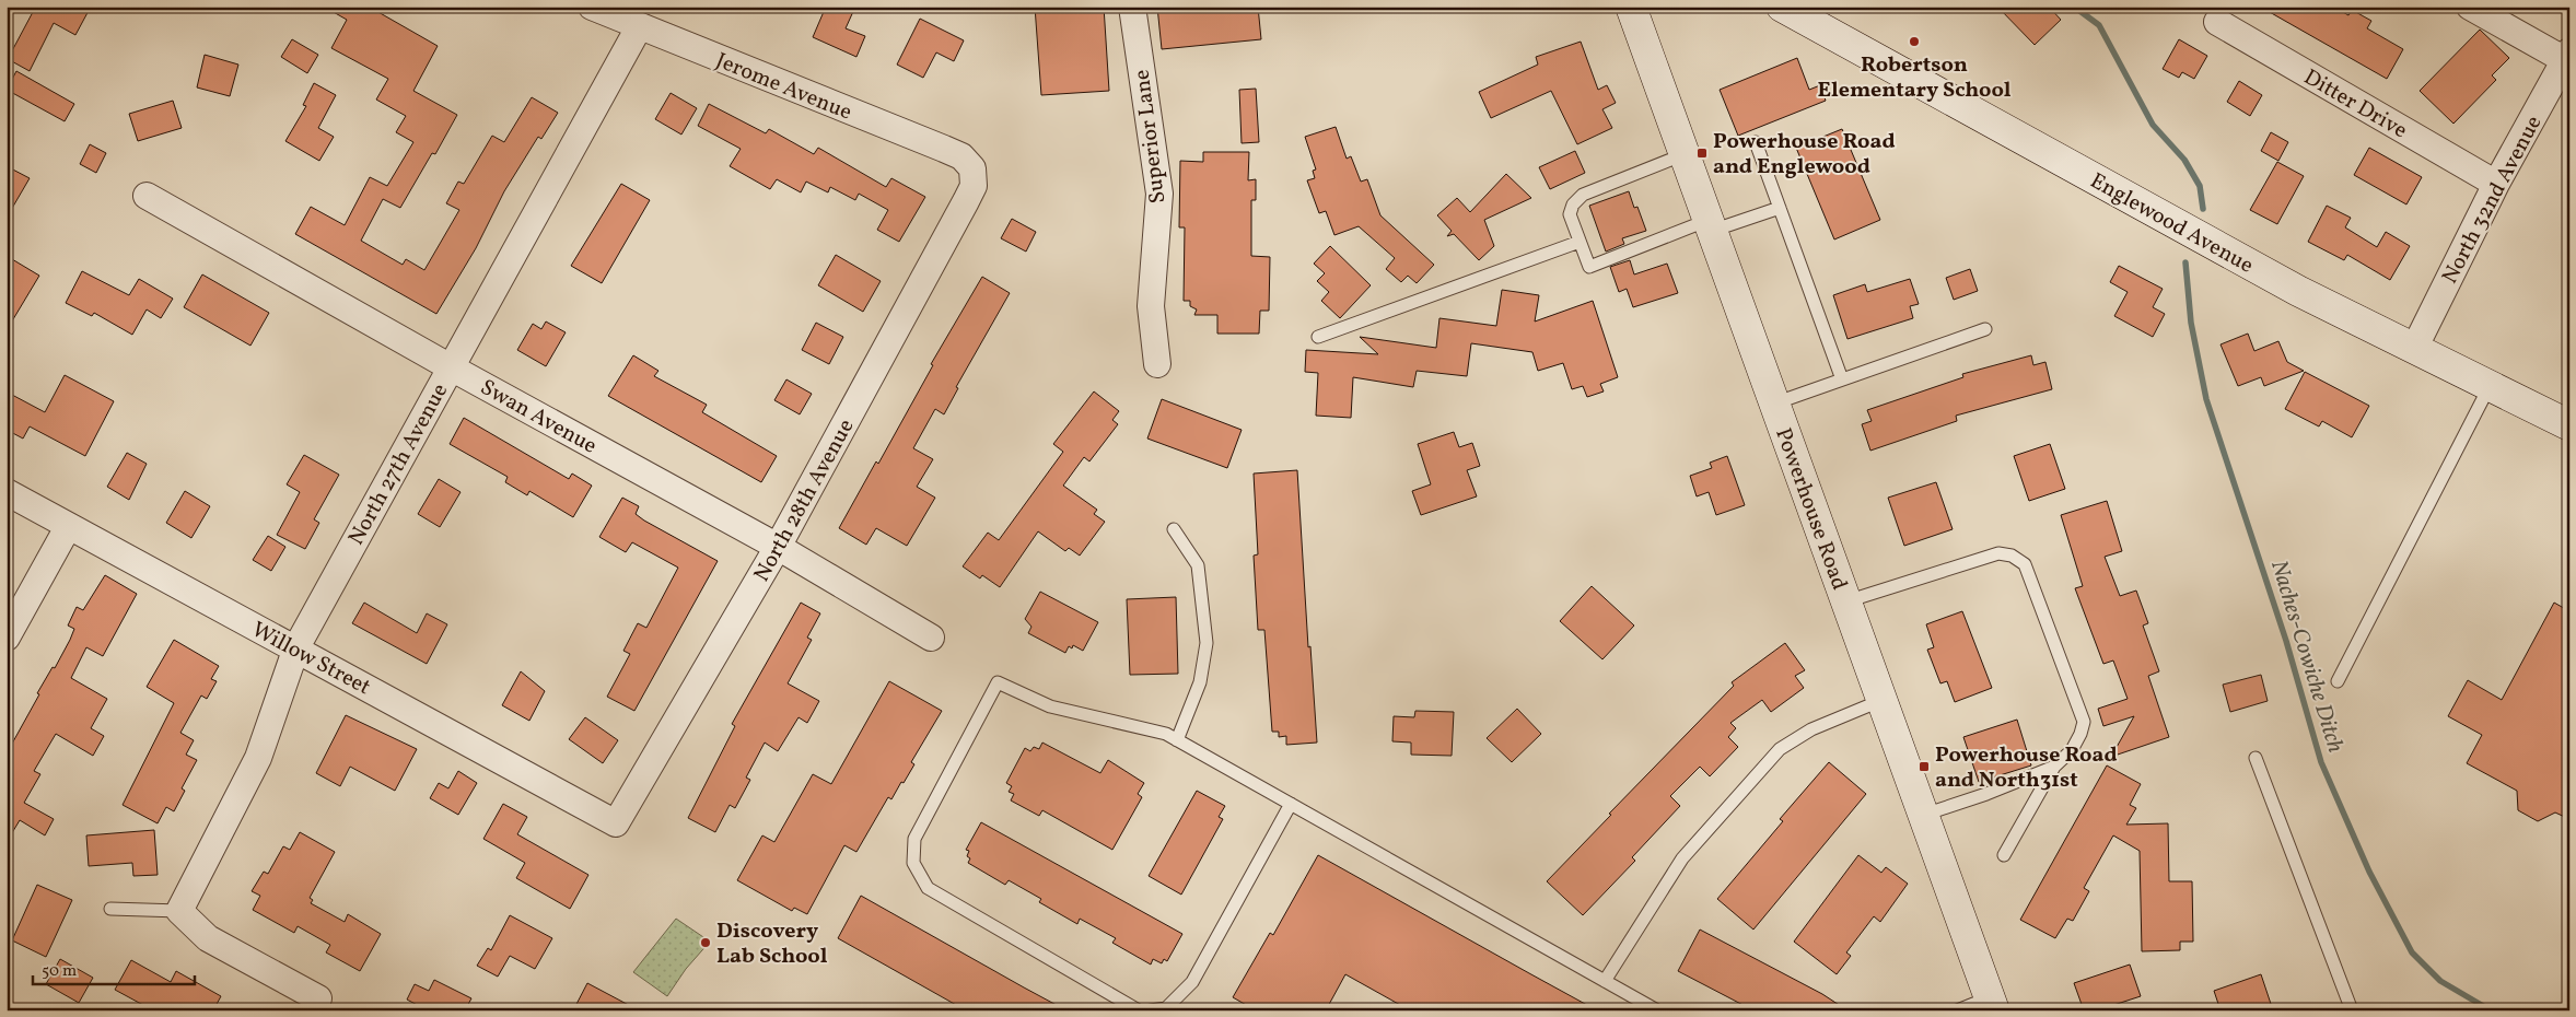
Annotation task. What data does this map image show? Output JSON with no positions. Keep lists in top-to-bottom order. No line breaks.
{"streets":{"street":["Jerome Avenue","Ditter Drive","Superior Lane","North 32nd Avenue","Englewood Avenue","Swan Avenue","North 27th Avenue","North 28th Avenue","Powerhouse Road","Willow Street"]},"crossings":[["Jerome Avenue","North 27th Avenue"],["Jerome Avenue","North 28th Avenue"],["Ditter Drive","North 32nd Avenue"],["North 32nd Avenue","Englewood Avenue"],["Swan Avenue","North 27th Avenue"],["Swan Avenue","North 28th Avenue"],["North 27th Avenue","Willow Street"],["North 28th Avenue","Willow Street"]],"water":["Naches-Cowiche Ditch"],"places":{"other":["Robertson Elementary School","Discovery Lab School"],"transit":["Powerhouse Road and Englewood","Powerhouse Road and North31st"]},"scale_bar":"50 m"}
